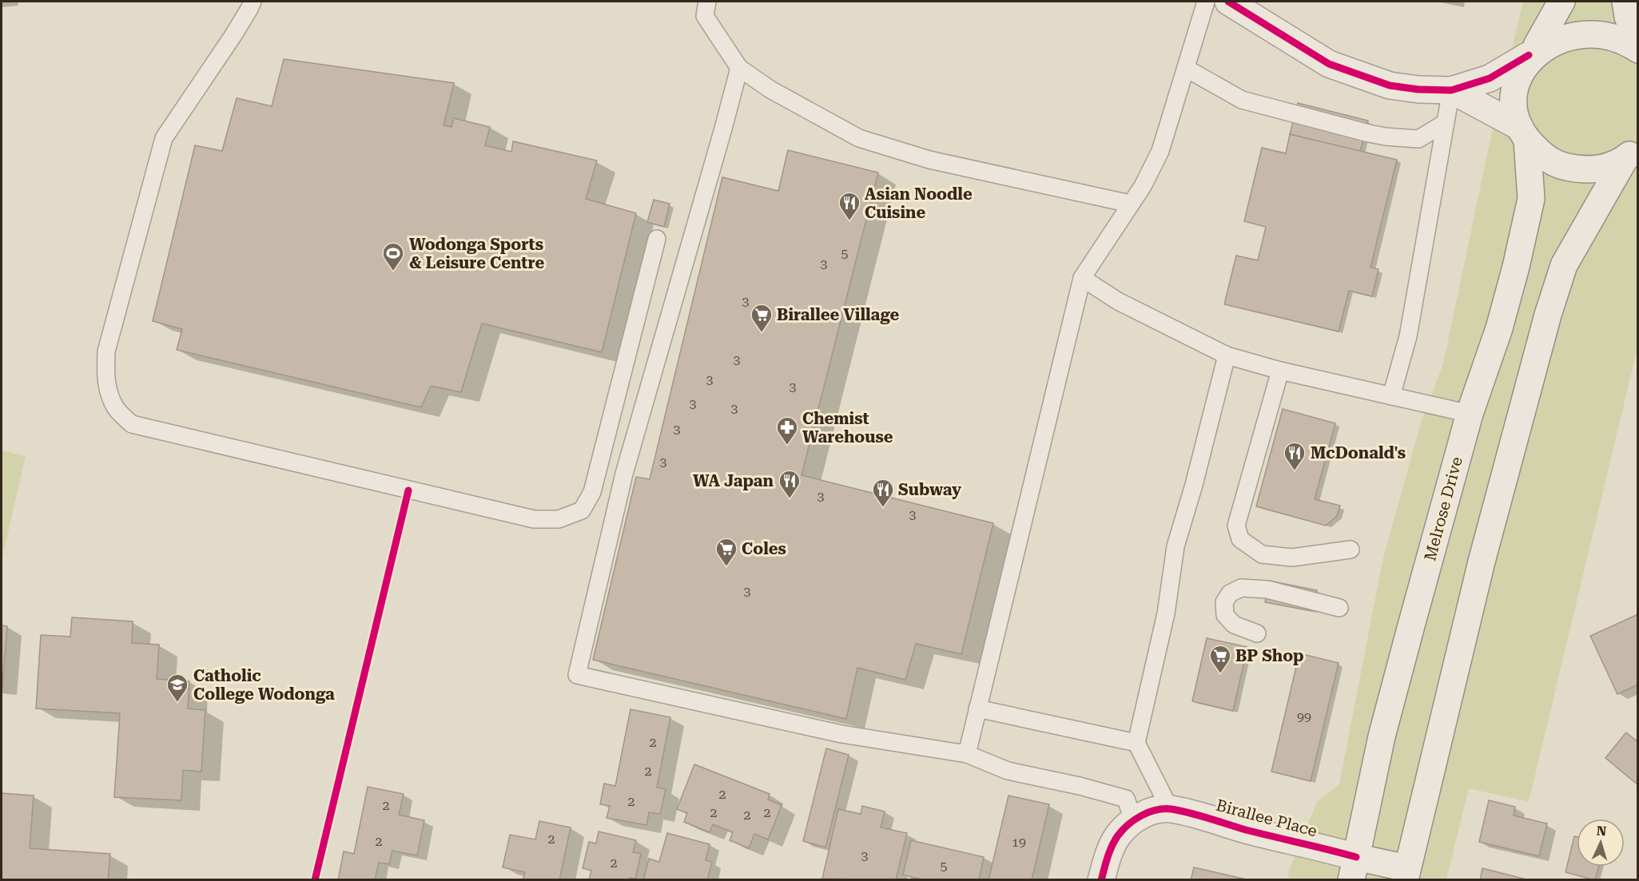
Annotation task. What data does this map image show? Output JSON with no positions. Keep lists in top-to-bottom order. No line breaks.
{"streets":{"main road":["Melrose Drive","Birallee Place"]},"crossings":[["Melrose Drive","Birallee Place"]],"places":{"restaurant":["Asian Noodle Cuisine","McDonald's","WA Japan","Subway"],"sports":["Wodonga Sports & Leisure Centre"],"supermarket":["Birallee Village","Coles","BP Shop"],"pharmacy":["Chemist Warehouse"],"school or university":["Catholic College Wodonga"]},"house_numbers":["5","3","3","3","3","3","3","3","3","3","3","3","3","99","2","2","2","2","2","2","2","2","2","2","19","3","2","5"],"north":"top"}
